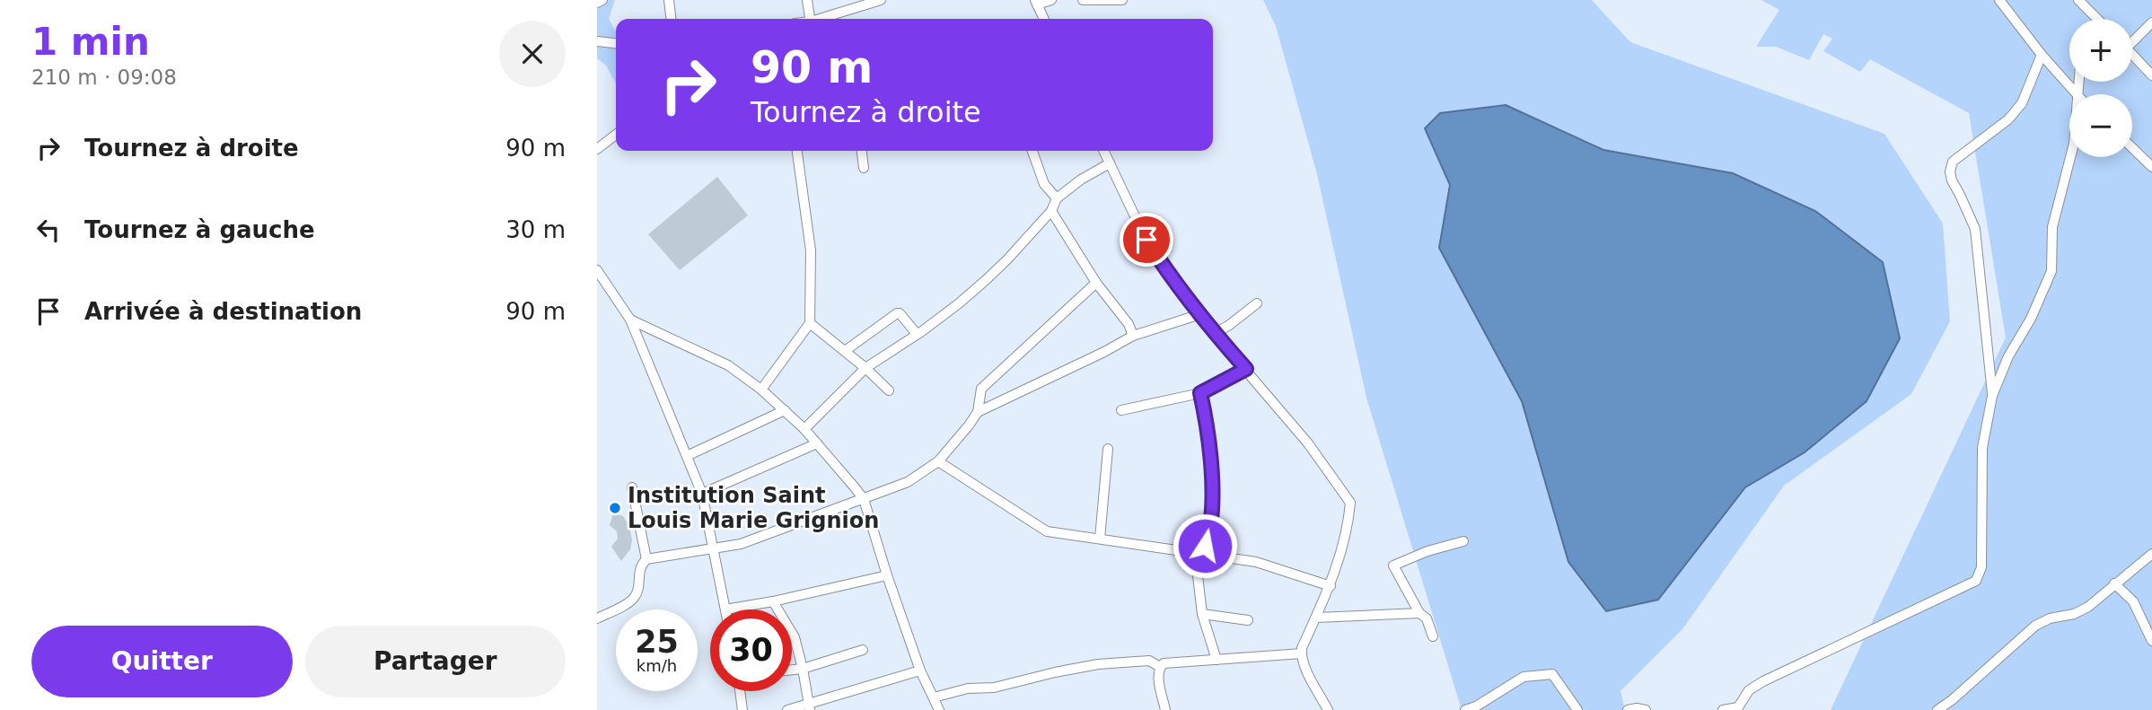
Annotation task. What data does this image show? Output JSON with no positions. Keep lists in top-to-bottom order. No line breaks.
{"places":["Institution Saint Louis Marie Grignion"],"page":{"heading":["1 min","210 m · 09:08"],"map_buttons":["+","−"],"turn":["90 m","Tournez à droite"],"list":[{"name":"Tournez à droite","value":"90 m"},{"name":"Tournez à gauche","value":"30 m"},{"name":"Arrivée à destination","value":"90 m"}],"speed":"25 km/h","limit":"30","buttons":["Quitter","Partager"]}}
